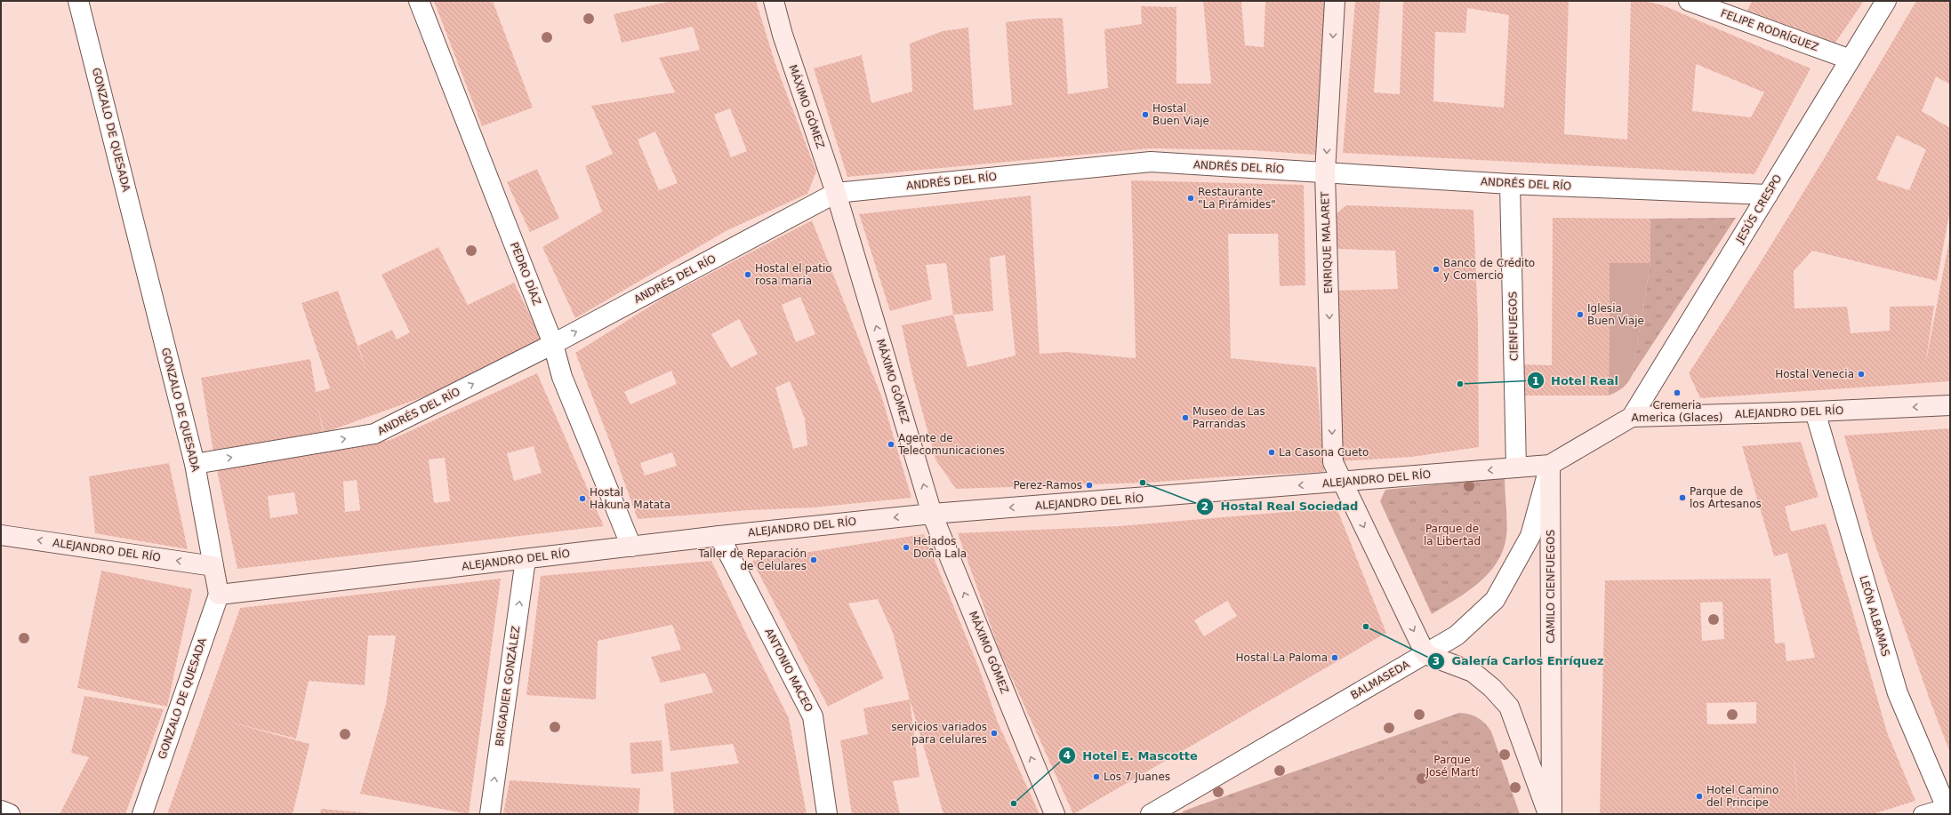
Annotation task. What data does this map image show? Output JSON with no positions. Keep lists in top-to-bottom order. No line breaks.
{"streets":{"street":["FELIPE RODRÍGUEZ","MÁXIMO GÓMEZ","GONZALO DE QUESADA","ANDRÉS DEL RÍO","JESÚS CRESPO","ENRIQUE MALARET","PEDRO DÍAZ","CIENFUEGOS","ALEJANDRO DEL RÍO","CAMILO CIENFUEGOS","LEÓN ALBAMAS","ANTONIO MACEO","BALMASEDA","BRIGADIER GONZÁLEZ"]},"crossings":[["FELIPE RODRÍGUEZ","JESÚS CRESPO"],["MÁXIMO GÓMEZ","ANDRÉS DEL RÍO"],["MÁXIMO GÓMEZ","ALEJANDRO DEL RÍO"],["GONZALO DE QUESADA","ANDRÉS DEL RÍO"],["GONZALO DE QUESADA","ALEJANDRO DEL RÍO"],["ANDRÉS DEL RÍO","JESÚS CRESPO"],["ANDRÉS DEL RÍO","ENRIQUE MALARET"],["ANDRÉS DEL RÍO","PEDRO DÍAZ"],["ANDRÉS DEL RÍO","CIENFUEGOS"],["JESÚS CRESPO","ALEJANDRO DEL RÍO"],["ENRIQUE MALARET","ALEJANDRO DEL RÍO"],["ENRIQUE MALARET","BALMASEDA"],["PEDRO DÍAZ","ALEJANDRO DEL RÍO"],["CIENFUEGOS","ALEJANDRO DEL RÍO"],["ALEJANDRO DEL RÍO","CAMILO CIENFUEGOS"],["ALEJANDRO DEL RÍO","LEÓN ALBAMAS"],["ALEJANDRO DEL RÍO","ANTONIO MACEO"],["ALEJANDRO DEL RÍO","BALMASEDA"],["ALEJANDRO DEL RÍO","BRIGADIER GONZÁLEZ"],["CAMILO CIENFUEGOS","BALMASEDA"]],"one_way":["MÁXIMO GÓMEZ","ANDRÉS DEL RÍO","ENRIQUE MALARET","ALEJANDRO DEL RÍO","BRIGADIER GONZÁLEZ"],"parks":["Parque de la Libertad","Parque José Martí"],"places":["Hostal Buen Viaje","Restaurante \"La Pirámides\"","Banco de Crédito y Comercio","Hostal el patio rosa maria","Iglesia Buen Viaje","Hostal Venecia","Hotel Real","Cremeria America (Glaces)","Museo de Las Parrandas","Agente de Telecomunicaciones","La Casona Cueto","Hostal Real Sociedad","Perez-Ramos","Parque de los Artesanos","Hostal Hakuna Matata","Helados Doña Lala","Taller de Reparación de Celulares","Galería Carlos Enríquez","Hostal La Paloma","servicios variados para celulares","Los 7 Juanes","Hotel Camino del Principe","Hotel E. Mascotte"]}
